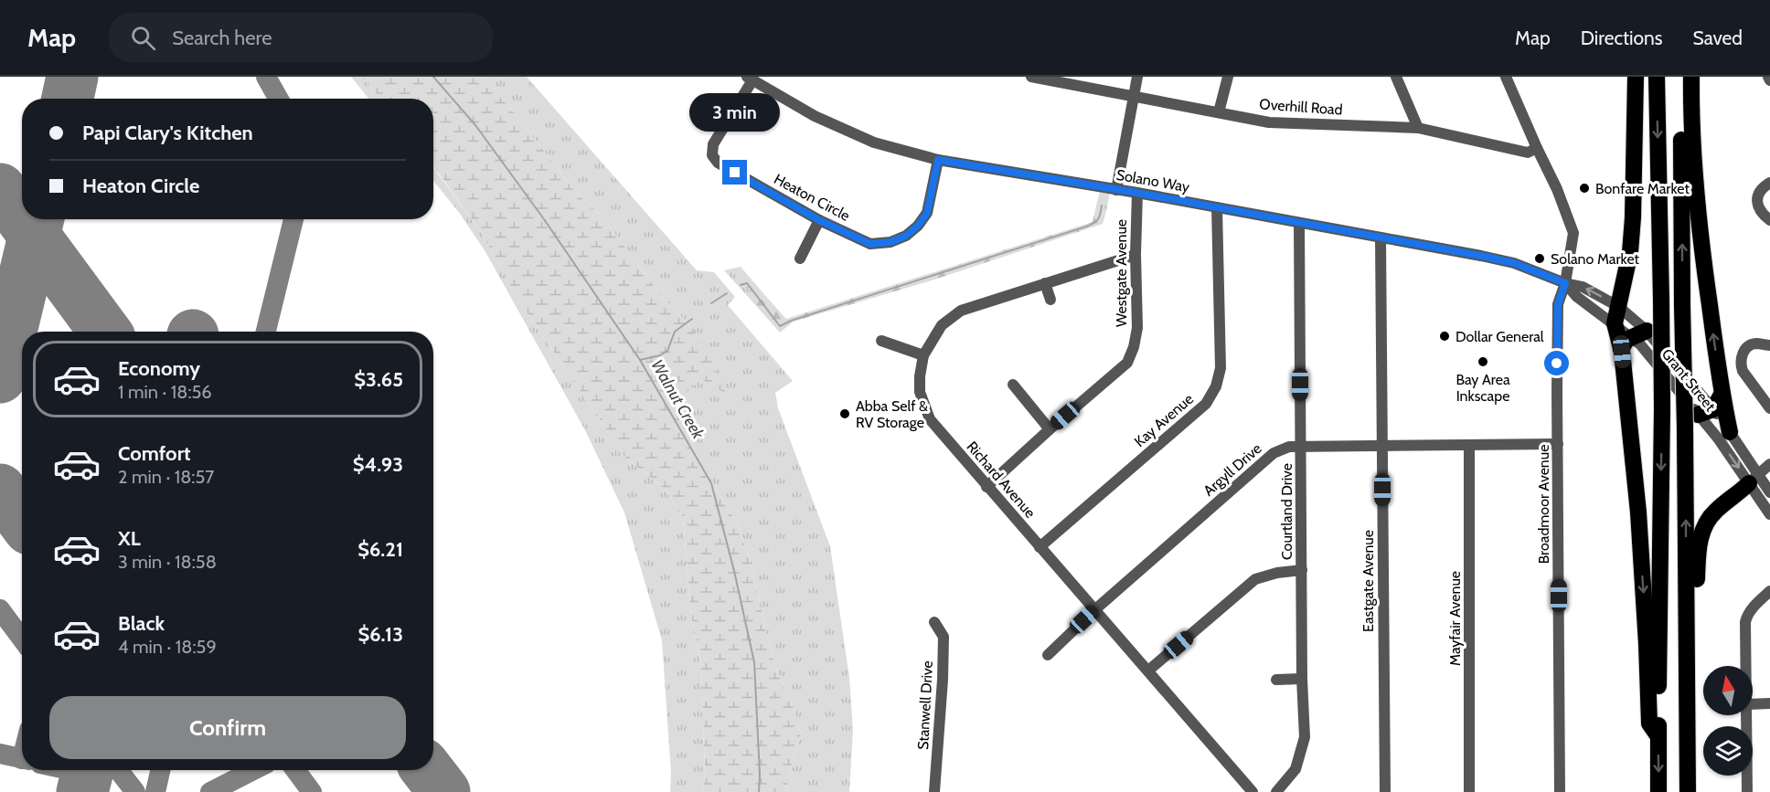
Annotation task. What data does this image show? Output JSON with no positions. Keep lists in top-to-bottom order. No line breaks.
{"streets":{"street":["Overhill Road","Solano Way","Heaton Circle","Westgate Avenue","Grant Street","Kay Avenue","Argyll Drive","Richard Avenue","Broadmoor Avenue","Courtland Drive","Eastgate Avenue","Mayfair Avenue","Stanwell Drive"]},"crossings":[["Solano Way","Heaton Circle"],["Solano Way","Westgate Avenue"],["Solano Way","Grant Street"],["Solano Way","Kay Avenue"],["Solano Way","Broadmoor Avenue"],["Solano Way","Courtland Drive"],["Solano Way","Eastgate Avenue"],["Westgate Avenue","Richard Avenue"],["Grant Street","Broadmoor Avenue"],["Kay Avenue","Richard Avenue"],["Argyll Drive","Richard Avenue"],["Argyll Drive","Broadmoor Avenue"],["Argyll Drive","Courtland Drive"],["Argyll Drive","Eastgate Avenue"],["Argyll Drive","Mayfair Avenue"]],"water":["Walnut Creek"],"places":["Bonfare Market","Solano Market","Dollar General","Bay Area Inkscape","Abba Self & RV Storage"],"north":"top","page":{"header":"Map","search":"Search here","nav":["Map","Directions","Saved"],"bubble":"3 min","banner":["Papi Clary's Kitchen","Heaton Circle"],"list":[{"name":"Economy","note":"1 min · 18:56","value":"$3.65"},{"name":"Comfort","note":"2 min · 18:57","value":"$4.93"},{"name":"XL","note":"3 min · 18:58","value":"$6.21"},{"name":"Black","note":"4 min · 18:59","value":"$6.13"}],"buttons":"Confirm"}}
